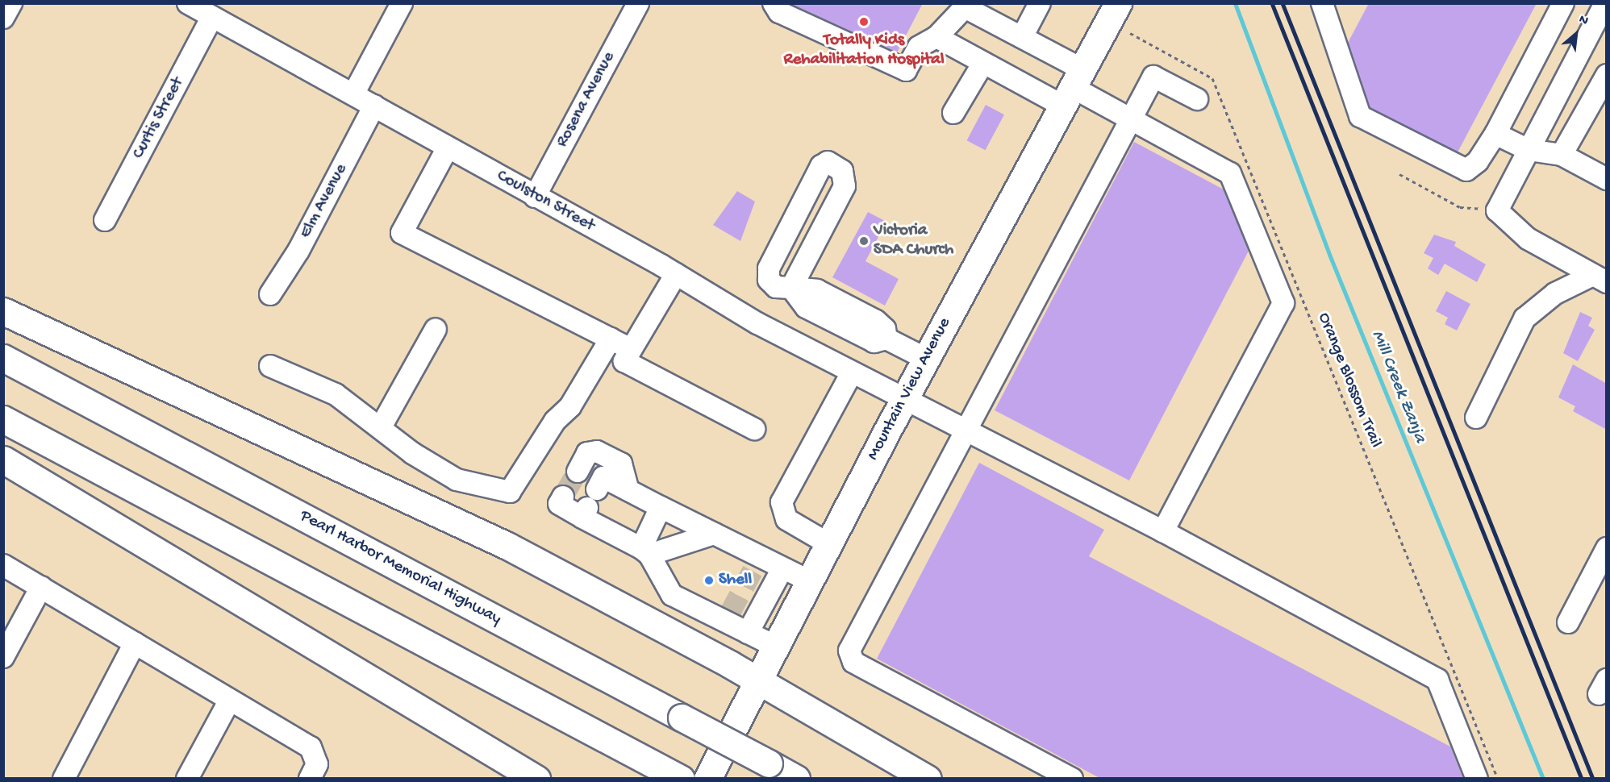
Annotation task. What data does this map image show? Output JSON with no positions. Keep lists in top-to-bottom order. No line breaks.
{"streets":{"main road":["Mountain View Avenue","Pearl Harbor Memorial Highway"],"street":["Rosena Avenue","Curtis Street","Elm Avenue","Coulston Street"],"path":["Orange Blossom Trail"]},"crossings":[["Rosena Avenue","Coulston Street"],["Curtis Street","Coulston Street"],["Elm Avenue","Coulston Street"],["Coulston Street","Mountain View Avenue"]],"water":["Mill Creek Zanja"],"places":["Totally Kids Rehabilitation Hospital","Victoria SDA Church","Shell"],"north":"top right"}
